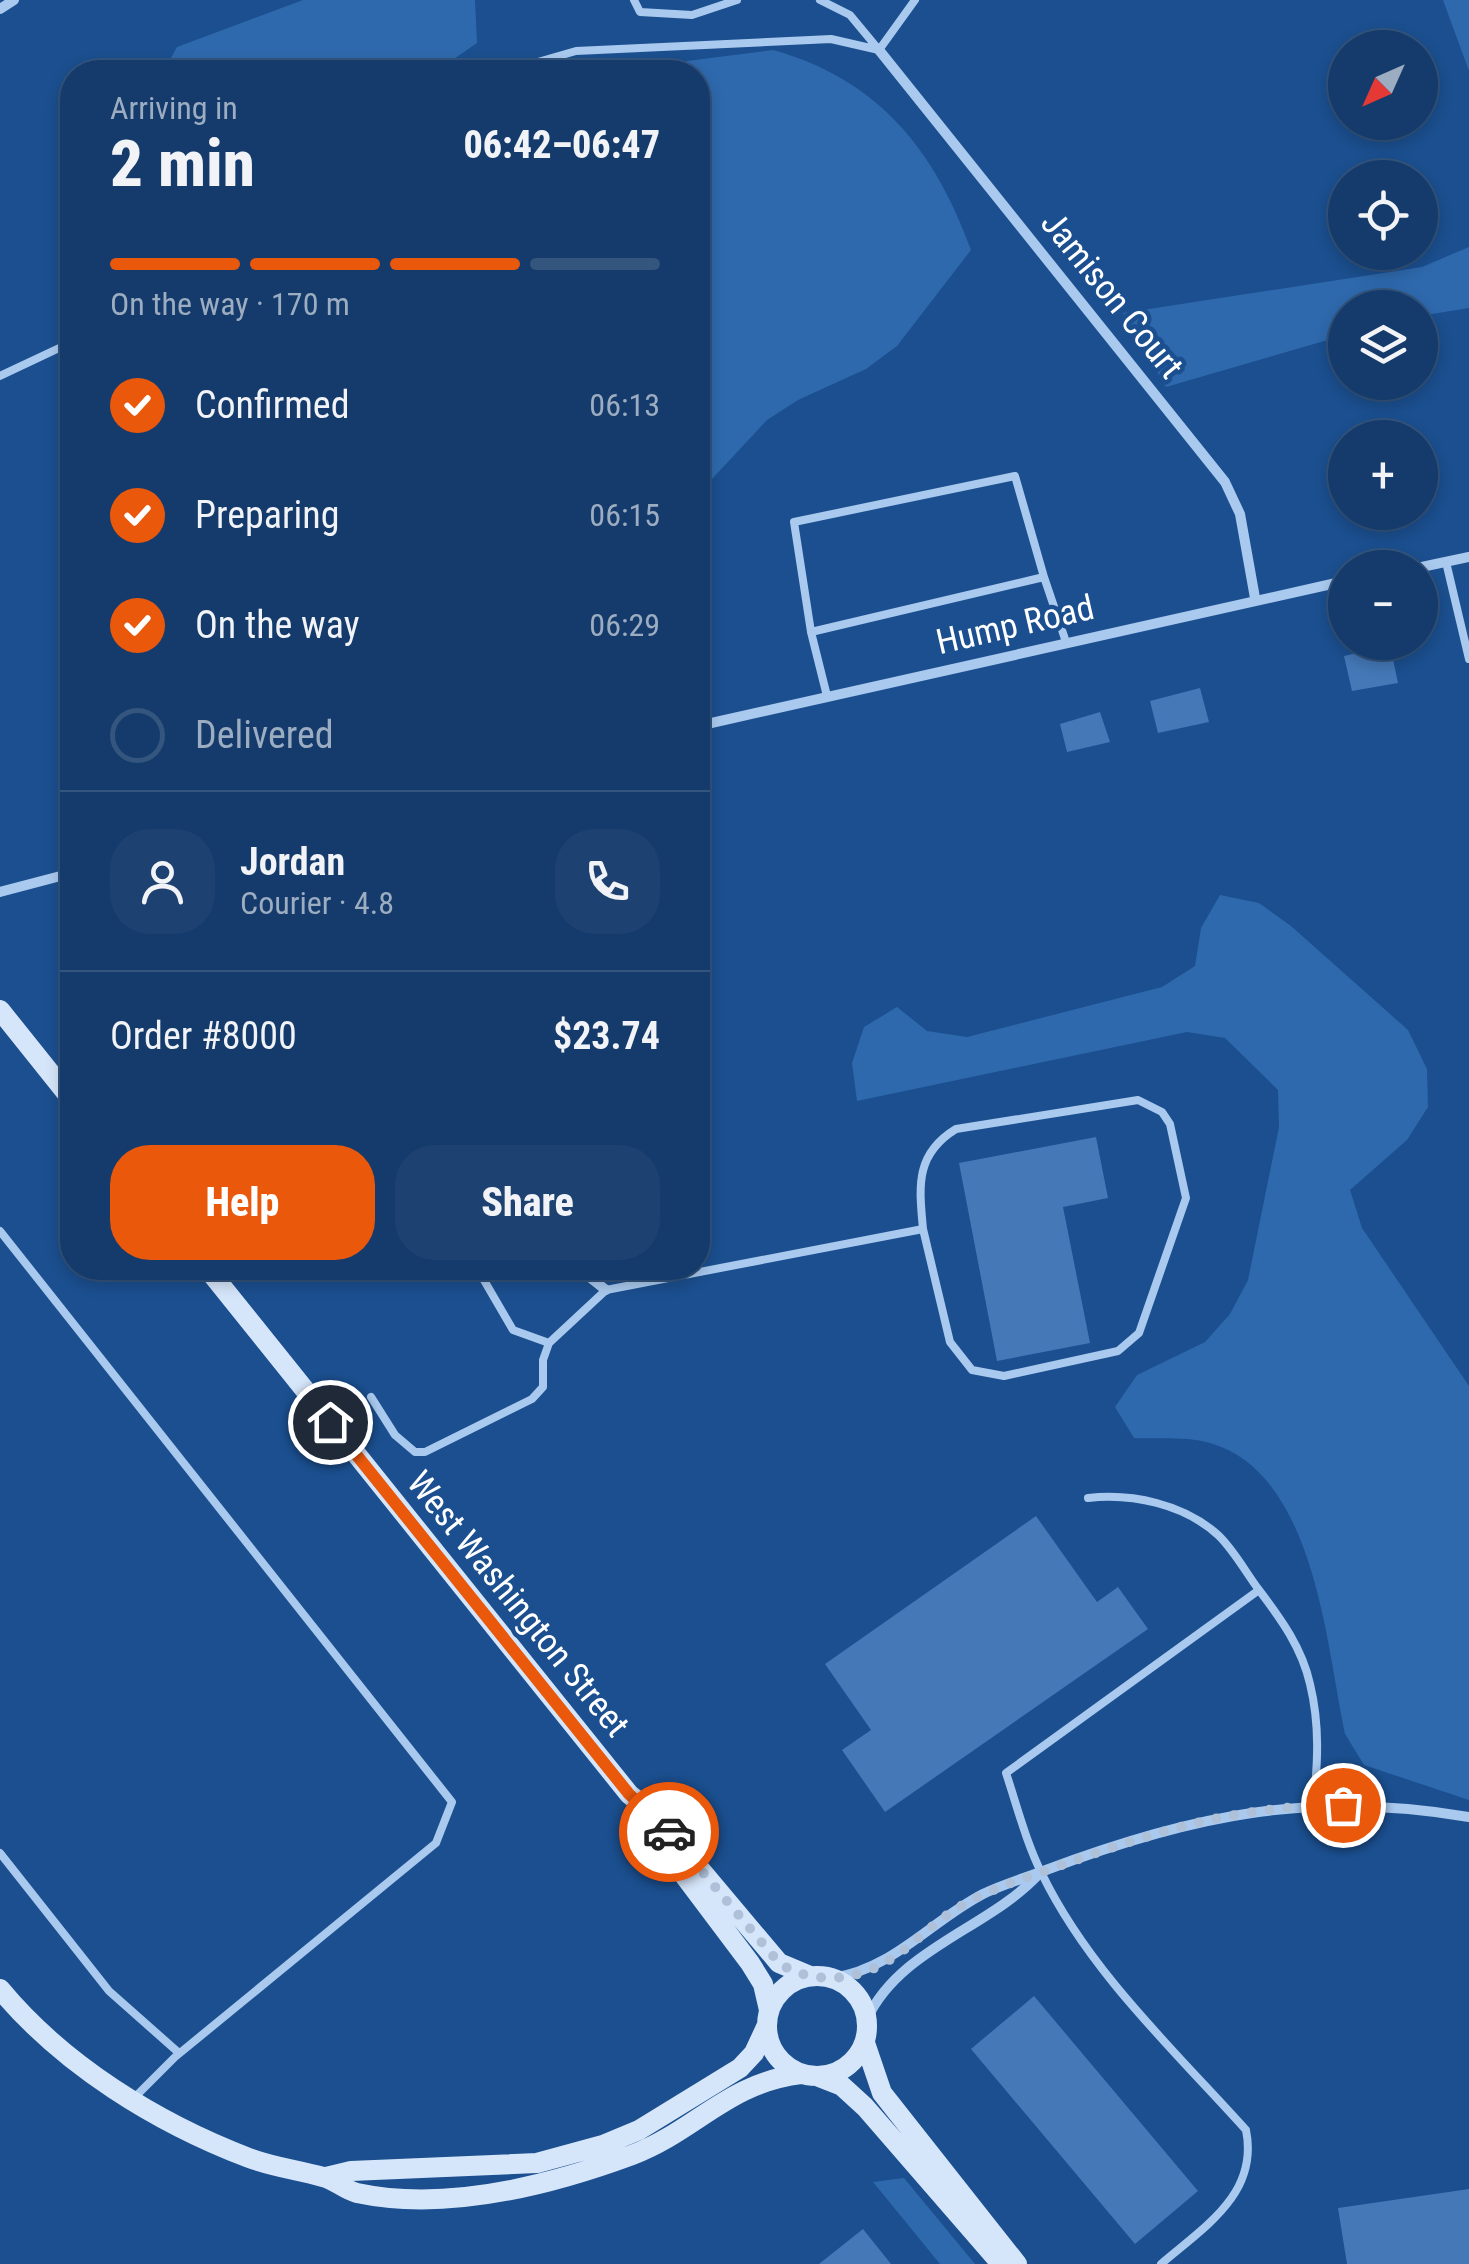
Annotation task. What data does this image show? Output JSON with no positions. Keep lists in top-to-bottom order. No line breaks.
{"streets":{"main road":["West Washington Street"],"street":["Jamison Court","Hump Road"]},"crossings":[["Jamison Court","Hump Road"]],"north":"bottom left","page":{"map_buttons":["+","−"],"heading":["2 min","Arriving in","06:42–06:47"],"panel":["Jordan","Courier · 4.8","Order #8000","$23.74"],"bar":"On the way · 170 m","list":[["Confirmed","06:13"],["Preparing","06:15"],["On the way","06:29"],"Delivered"],"buttons":["Help","Share"]}}
